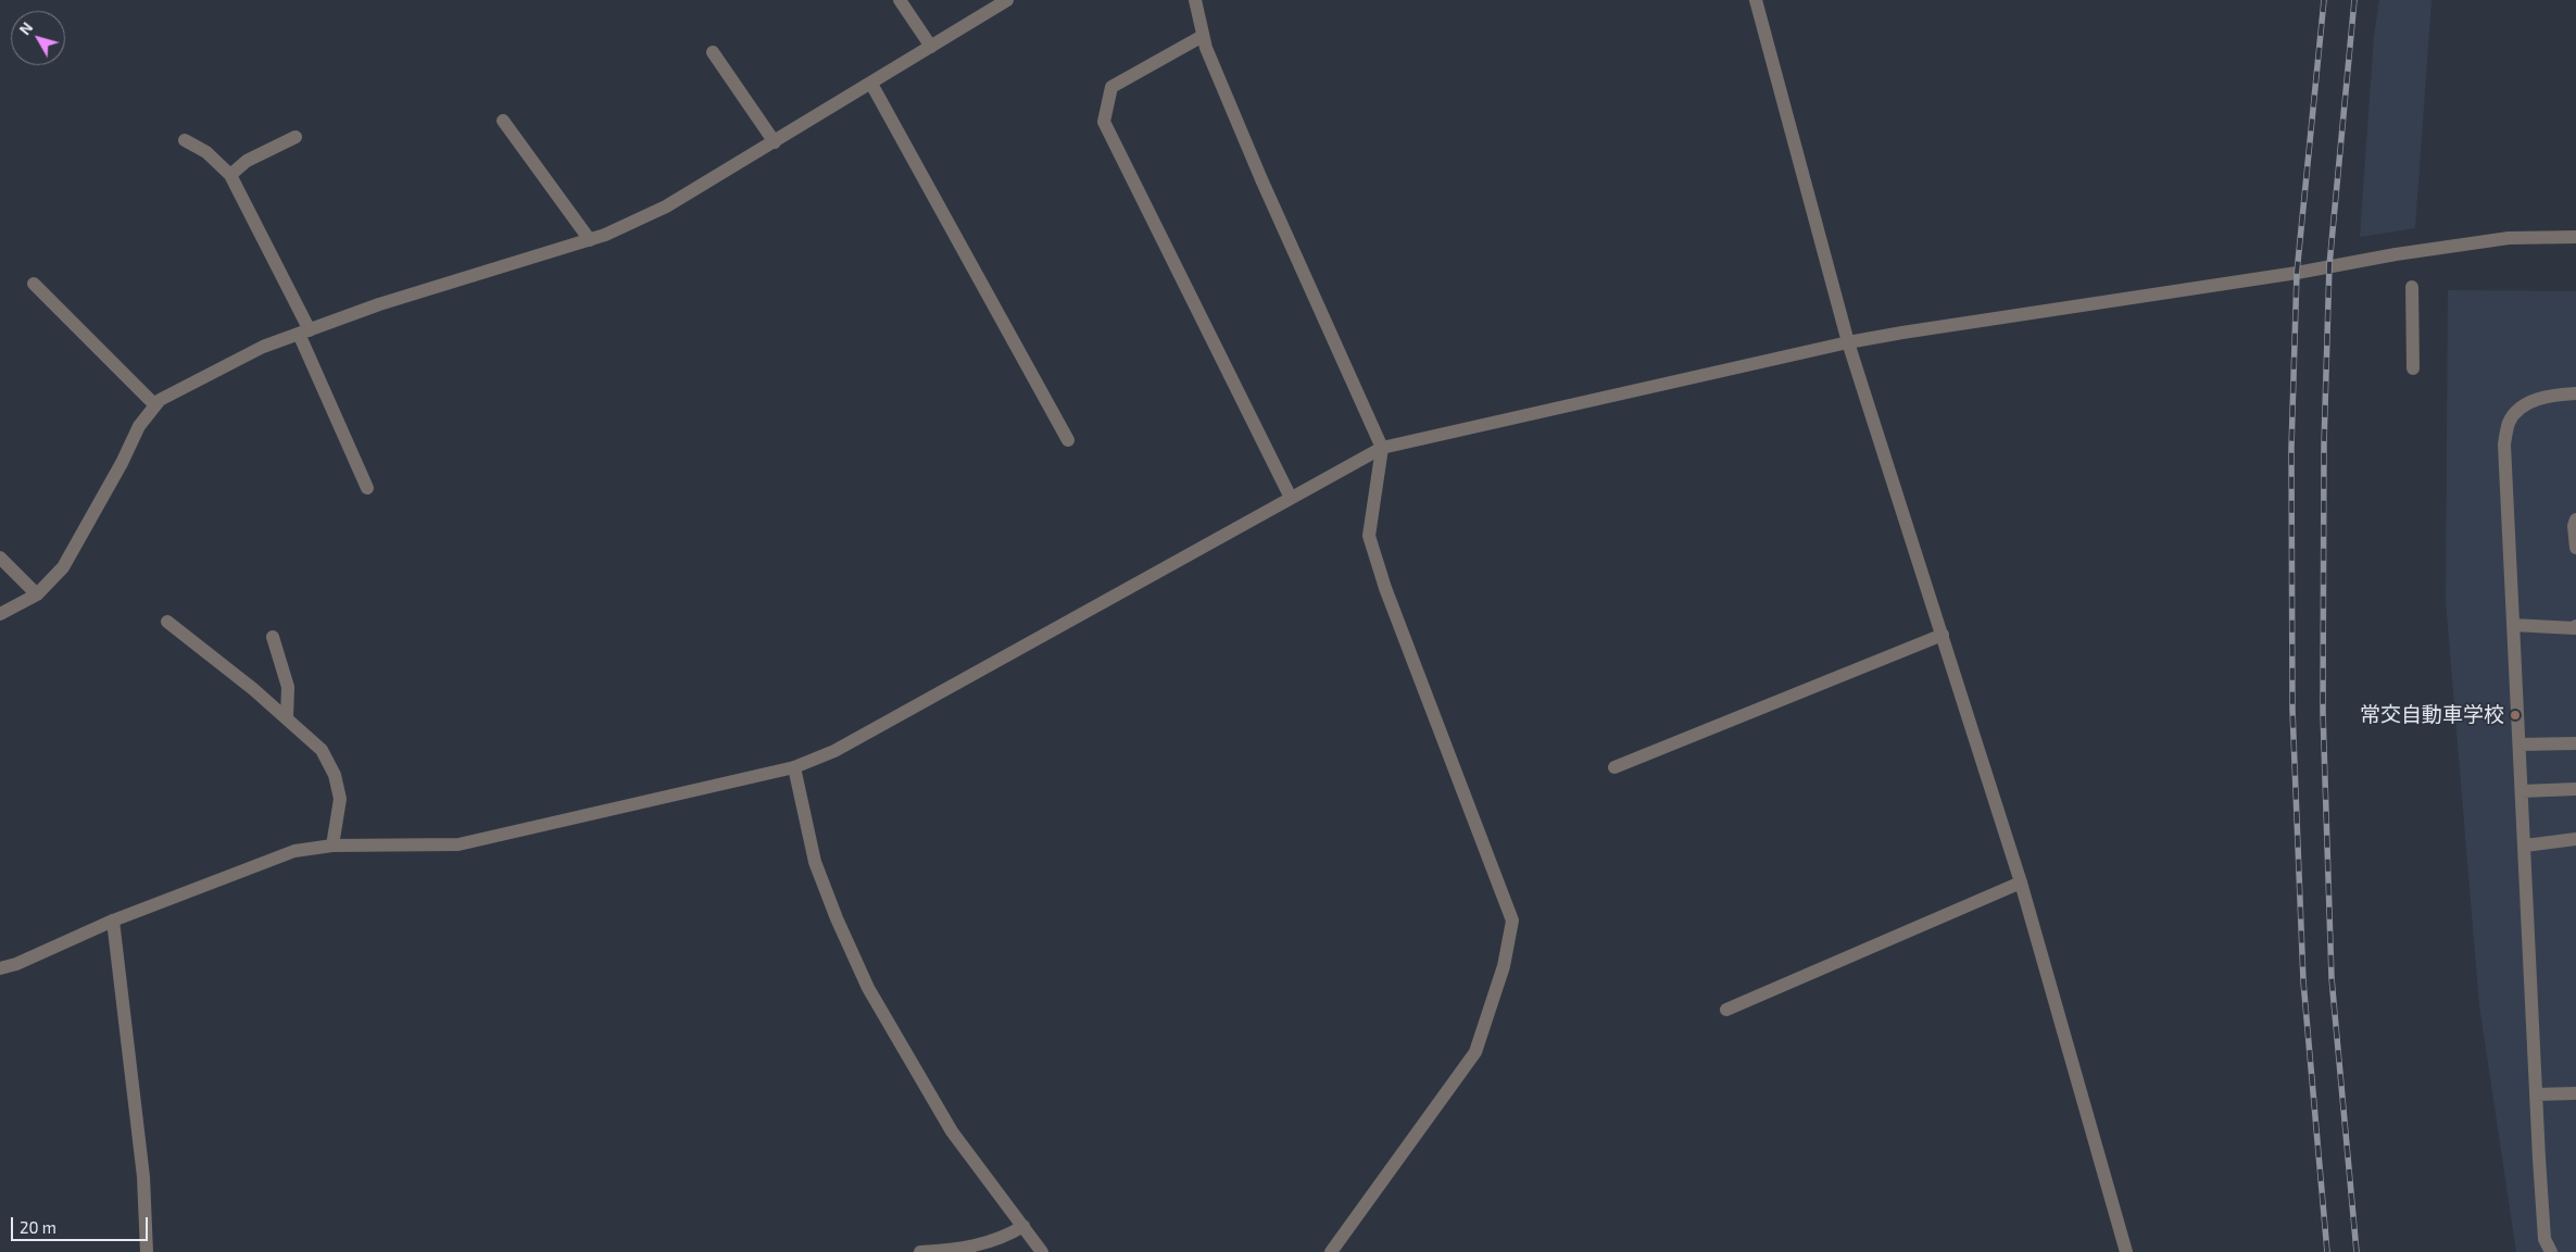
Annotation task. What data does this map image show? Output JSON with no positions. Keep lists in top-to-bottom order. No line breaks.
{"places":["常交自動車学校"],"scale_bar":"20 m","north":"top left"}
